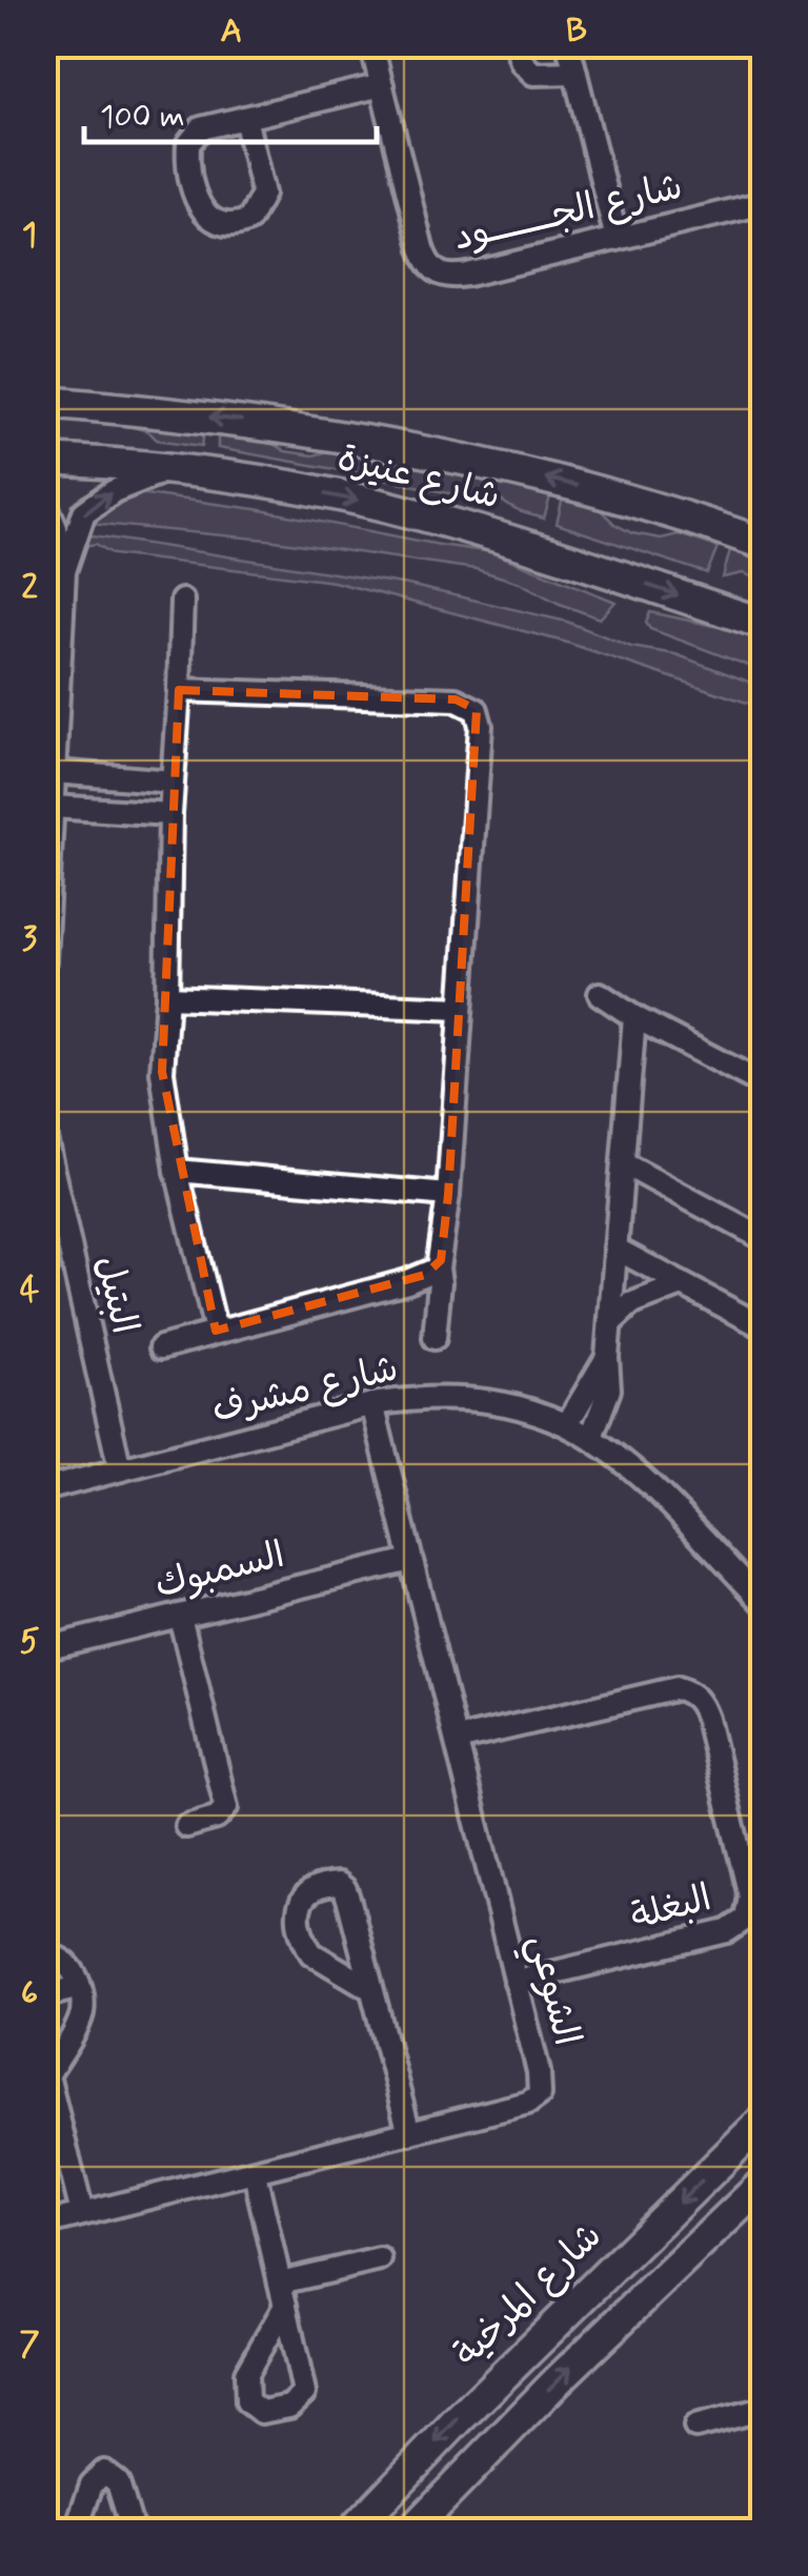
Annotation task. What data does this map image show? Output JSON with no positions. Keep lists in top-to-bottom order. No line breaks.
{"streets":{"highway":["شارع عنيزة","شارع المرخية"],"street":["شارع الجــــــــود","البتيل","شارع مشرف","السمبوك","البغلة","الشوعي"]},"crossings":[["البتيل","شارع مشرف"],["شارع مشرف","الشوعي"],["السمبوك","الشوعي"],["البغلة","الشوعي"]],"scale_bar":"100 m","grid":{"columns":["A","B"],"rows":["1","2","3","4","5","6","7"]}}
